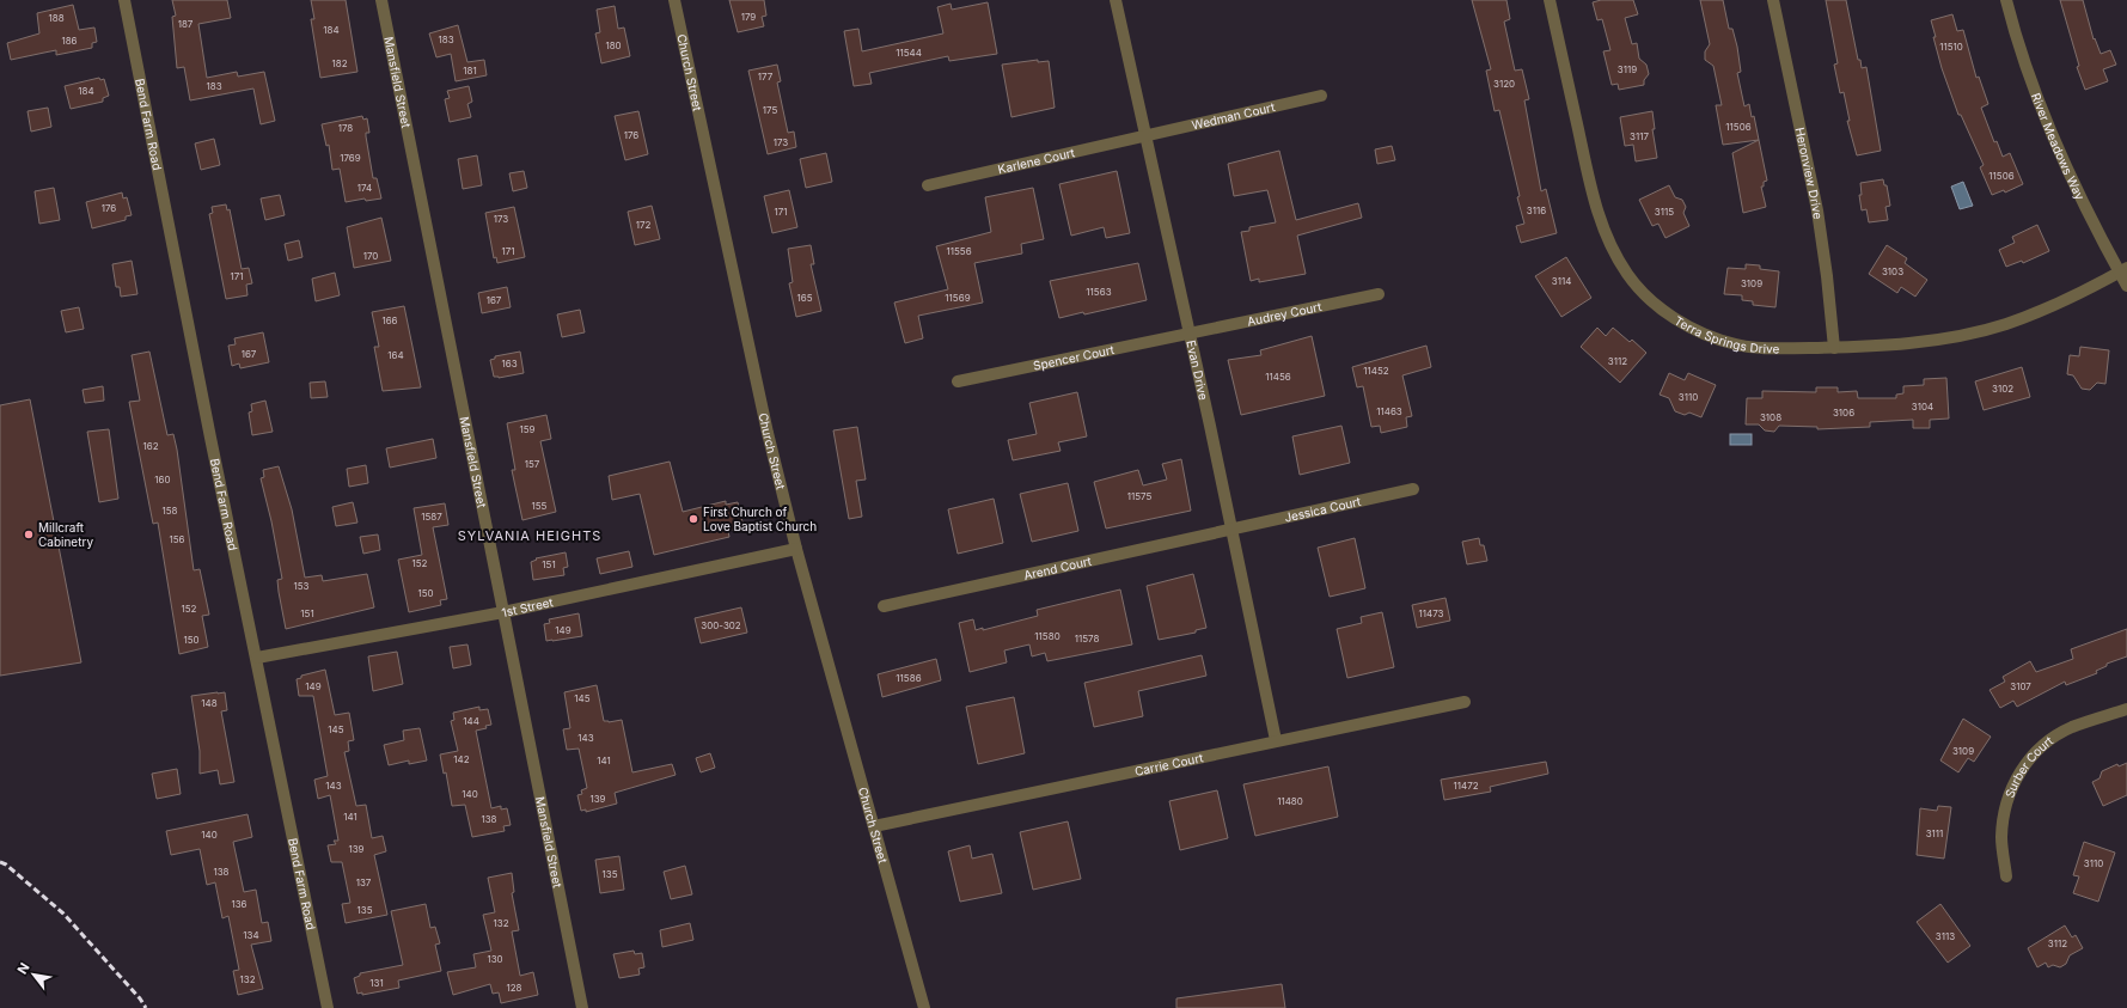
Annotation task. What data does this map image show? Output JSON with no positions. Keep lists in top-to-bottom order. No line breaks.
{"streets":{"street":["Church Street","Mansfield Street","Wedman Court","Bend Farm Road","River Meadows Way","Karlene Court","Heronview Drive","Audrey Court","Terra Springs Drive","Spencer Court","Evan Drive","Jessica Court","Arend Court","1st Street","Carrie Court","Surber Court"]},"crossings":[["Church Street","1st Street"],["Church Street","Carrie Court"],["Mansfield Street","1st Street"],["Wedman Court","Karlene Court"],["Wedman Court","Evan Drive"],["Bend Farm Road","1st Street"],["River Meadows Way","Terra Springs Drive"],["Karlene Court","Evan Drive"],["Heronview Drive","Terra Springs Drive"],["Audrey Court","Spencer Court"],["Audrey Court","Evan Drive"],["Spencer Court","Evan Drive"],["Evan Drive","Jessica Court"],["Evan Drive","Arend Court"],["Evan Drive","Carrie Court"],["Jessica Court","Arend Court"]],"districts":["SYLVANIA HEIGHTS"],"places":["First Church of Love Baptist Church","Millcraft Cabinetry"],"house_numbers":["179","188","187","184","183","186","180","11510","11544","182","3119","181","177","3120","183","184","175","11506","178","176","3117","173","1769","11506","174","176","3116","171","3115","173","172","171","11556","170","3103","171","3114","3109","11563","165","11569","167","166","167","164","3112","163","11452","11456","3102","3110","3104","11463","3106","3108","159","162","157","160","11575","155","158","1587","156","152","151","153","150","152","151","11473","300-302","149","11580","11578","150","11586","149","3107","145","148","144","145","143","3109","142","141","143","11472","140","139","11480","141","138","3111","140","139","3110","138","135","137","136","135","132","134","3113","3112","130","132","131","128"],"north":"top left"}
